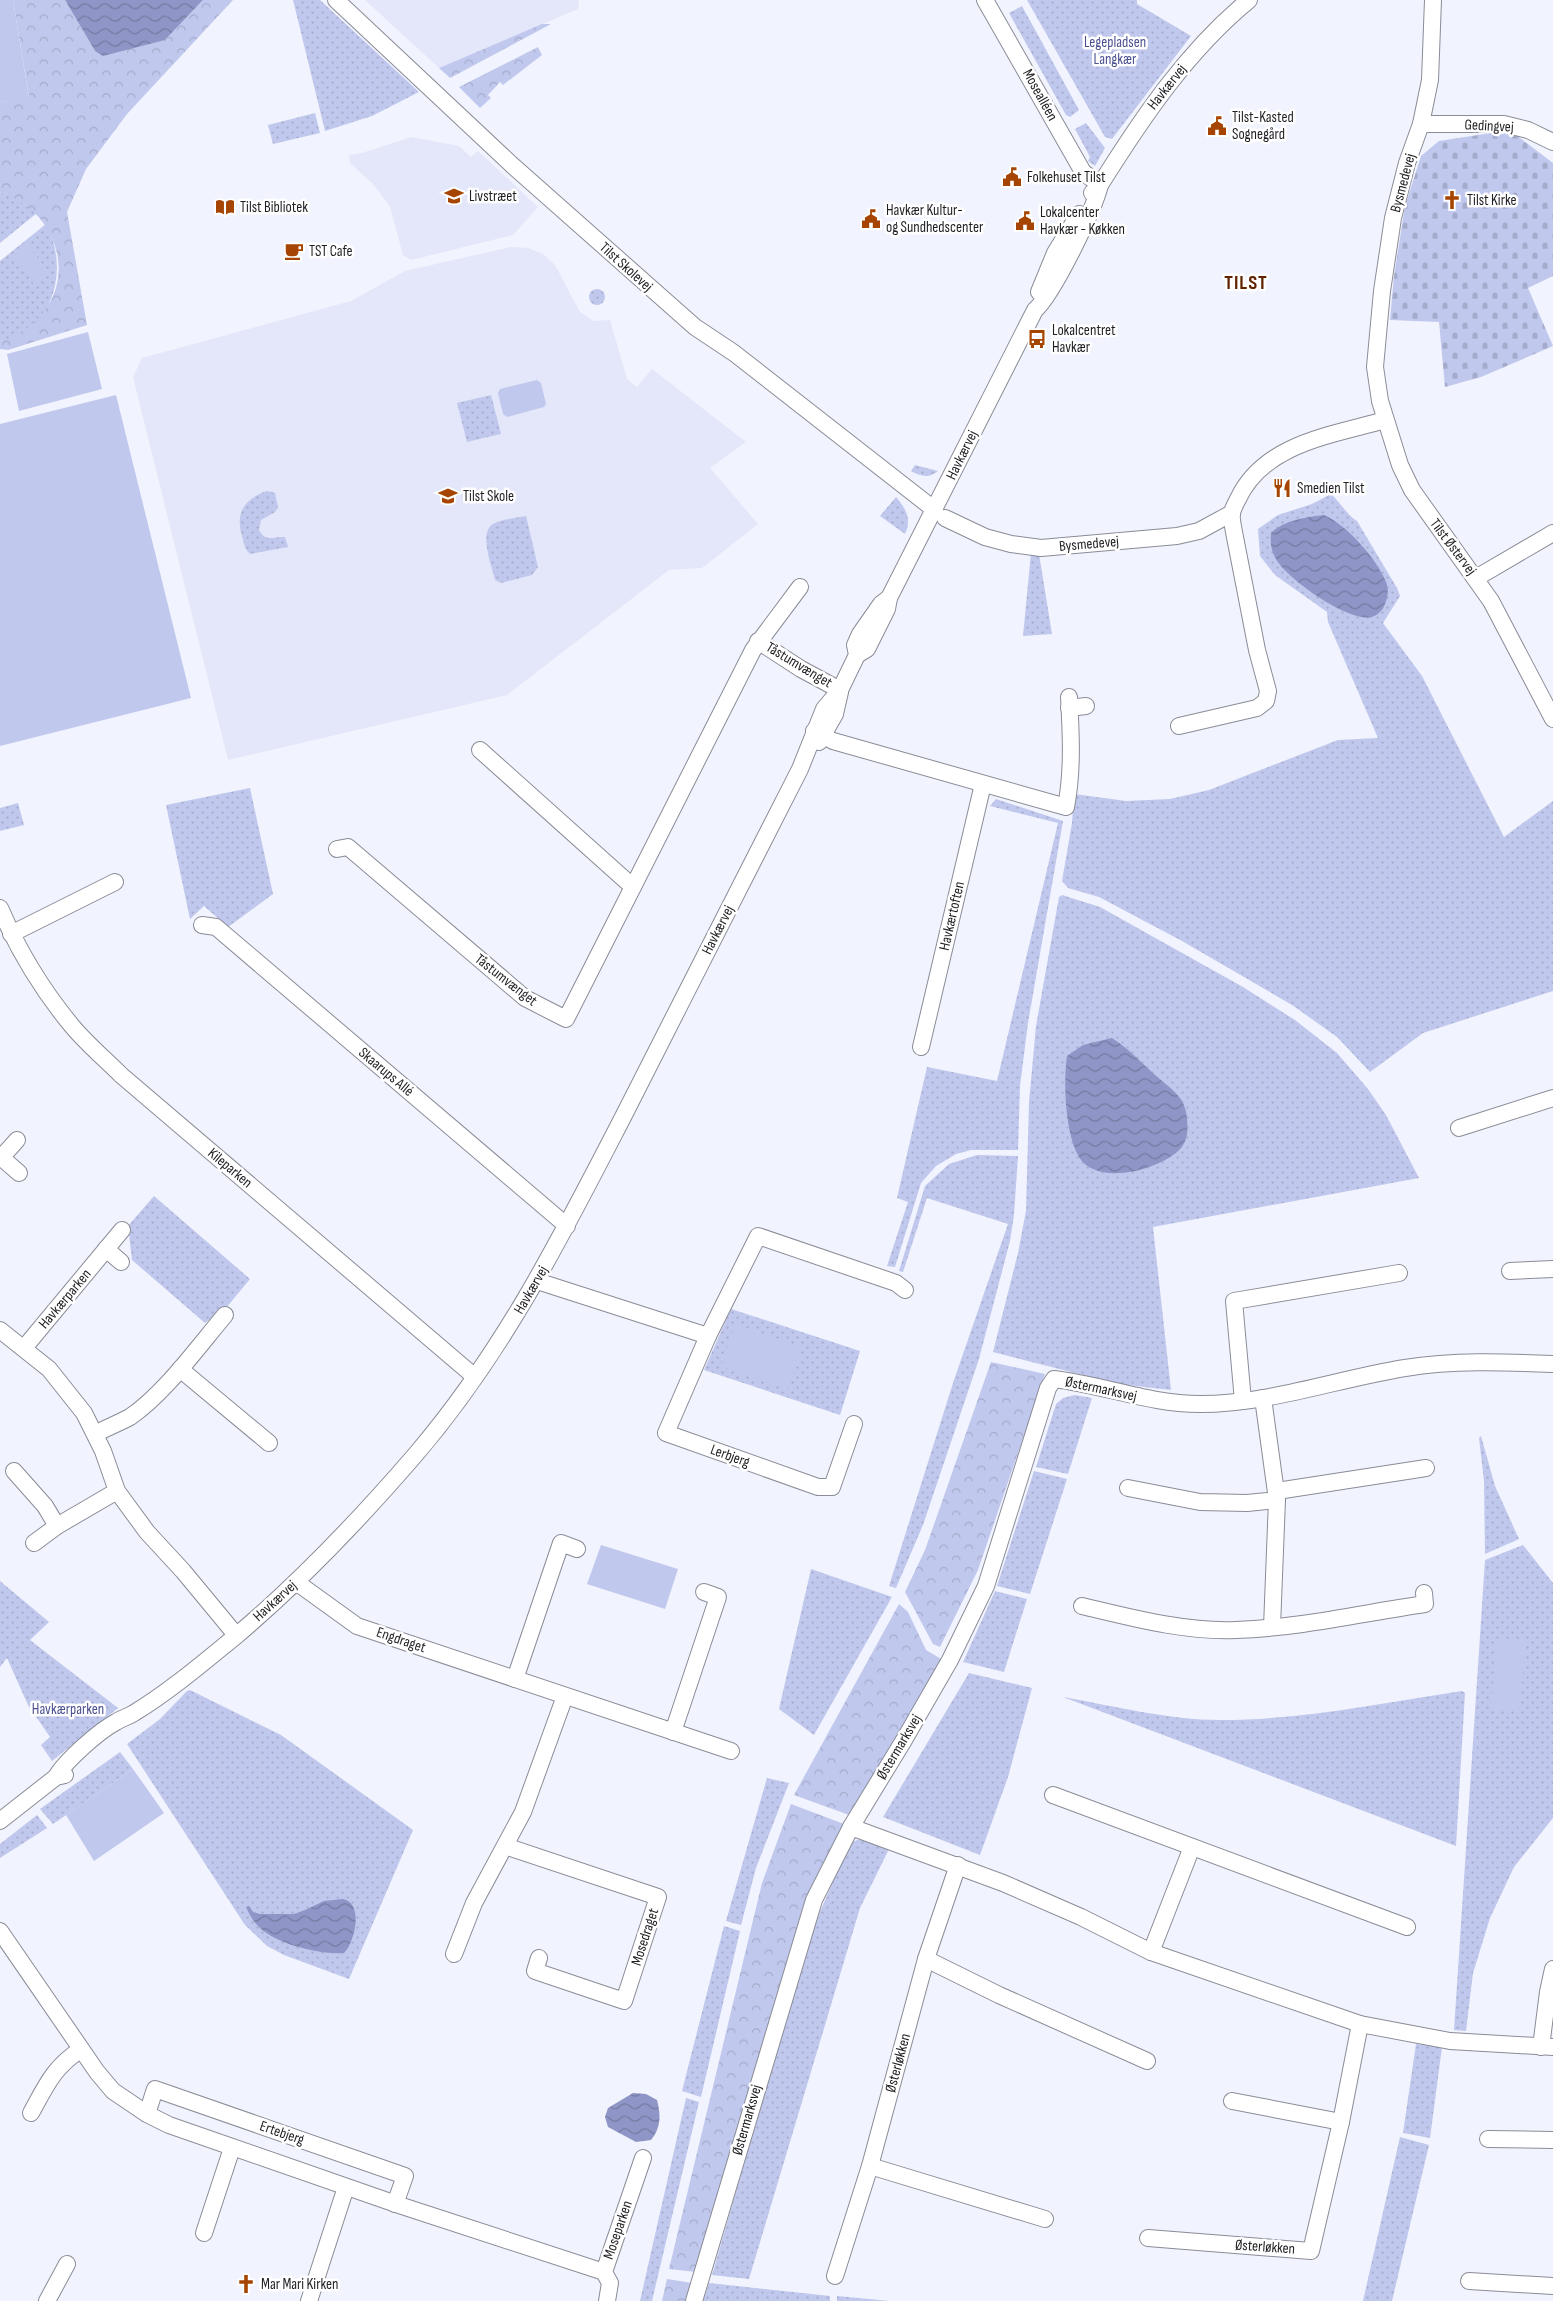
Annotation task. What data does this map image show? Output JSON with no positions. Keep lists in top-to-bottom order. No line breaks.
{"streets":{"street":["Havkærvej","Mosealléen","Gedingvej","Bysmedevej","Tilst Skolevej","Tilst Østervej","Tåstumvænget","Havkærtoften","Skaarups Allé","Kileparken","Havkærparken","Østermarksvej","Lerbjerg","Engdraget","Mosedraget","Østerløkken","Ertebjerg","Moseparken"]},"crossings":[["Havkærvej","Mosealléen"],["Havkærvej","Bysmedevej"],["Havkærvej","Tilst Skolevej"],["Havkærvej","Tåstumvænget"],["Havkærvej","Skaarups Allé"],["Havkærvej","Kileparken"],["Havkærvej","Engdraget"],["Gedingvej","Bysmedevej"],["Bysmedevej","Tilst Skolevej"],["Bysmedevej","Tilst Østervej"],["Ertebjerg","Moseparken"]],"districts":["TILST"],"parks":["Legepladsen Langkær","Havkærparken"],"places":{"public building":["Tilst-Kasted Sognegård","Folkehuset Tilst","Havkær Kultur- og Sundhedscenter","Lokalcenter Havkær - Køkken"],"school or university":["Livstræet","Tilst Skole"],"church":["Tilst Kirke","Mar Mari Kirken"],"library":["Tilst Bibliotek"],"cafe":["TST Cafe"],"bus stop":["Lokalcentret Havkær"],"restaurant":["Smedien Tilst"]}}
